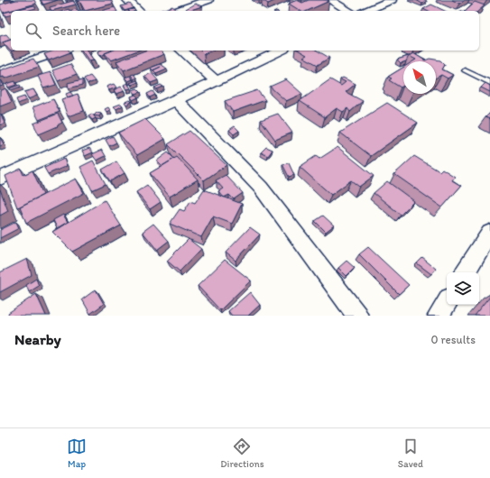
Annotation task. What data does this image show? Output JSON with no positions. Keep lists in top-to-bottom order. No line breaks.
{"north":"top left","page":{"search":"Search here","heading":["Nearby","0 results"],"nav":["Map","Directions","Saved"]}}
